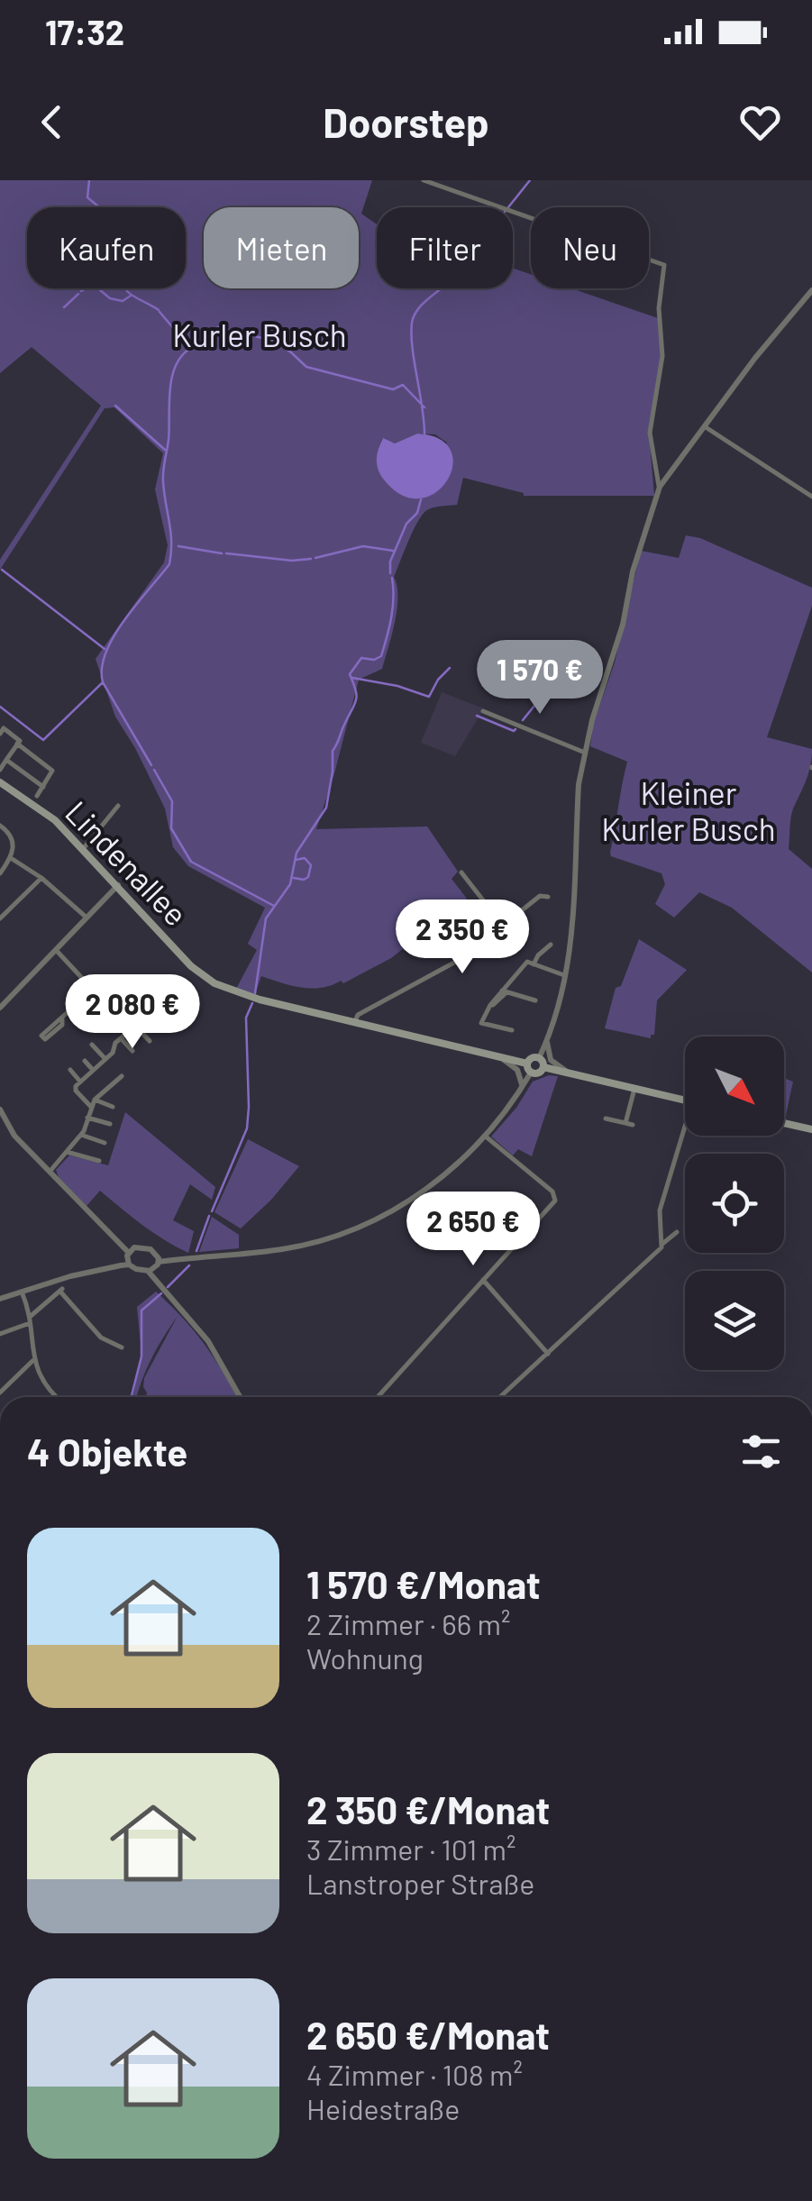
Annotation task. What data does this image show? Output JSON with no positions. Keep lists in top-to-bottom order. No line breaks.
{"streets":{"main road":["Lindenallee"]},"parks":["Kurler Busch","Kleiner Kurler Busch"],"north":"bottom right","page":{"status":"17:32","header":"Doorstep","chip":["Kaufen","Mieten","Filter","Neu"],"price":["1 570 €","2 350 €","2 080 €","2 650 €"],"heading":"4 Objekte","list":[{"name":"1 570 €/Monat","note":"2 Zimmer · 66 m² · Wohnung"},{"name":"2 350 €/Monat","note":"3 Zimmer · 101 m² · Lanstroper Straße"},{"name":"2 650 €/Monat","note":"4 Zimmer · 108 m² · Heidestraße"}]}}
